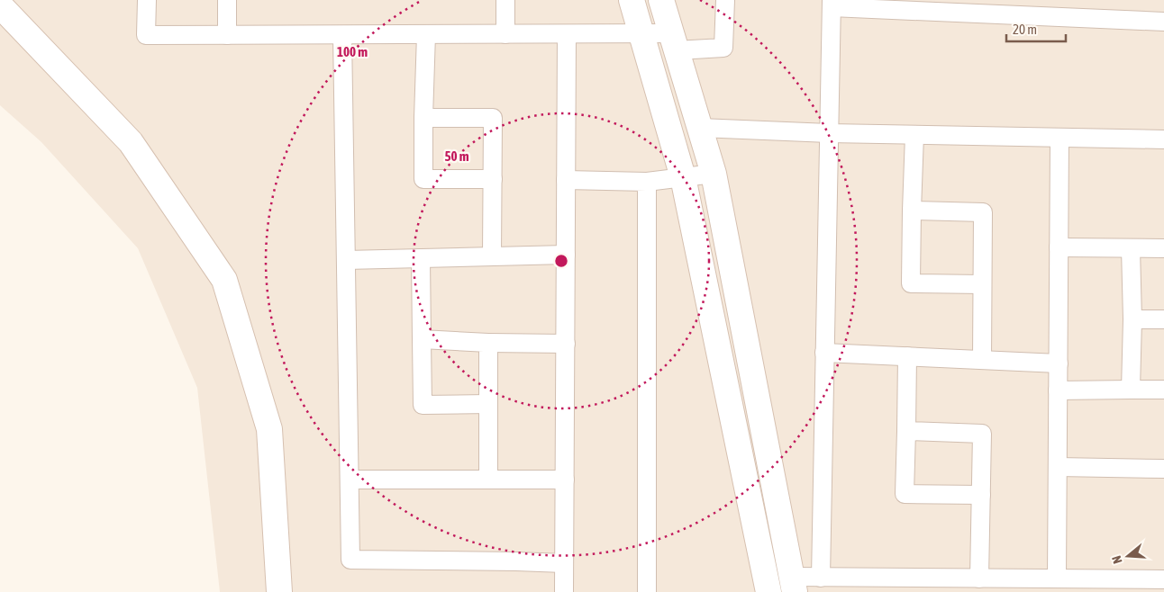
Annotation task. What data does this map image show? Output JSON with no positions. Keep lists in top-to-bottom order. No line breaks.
{"scale_bar":"20 m","north":"left","rings":["100 m","50 m"]}
